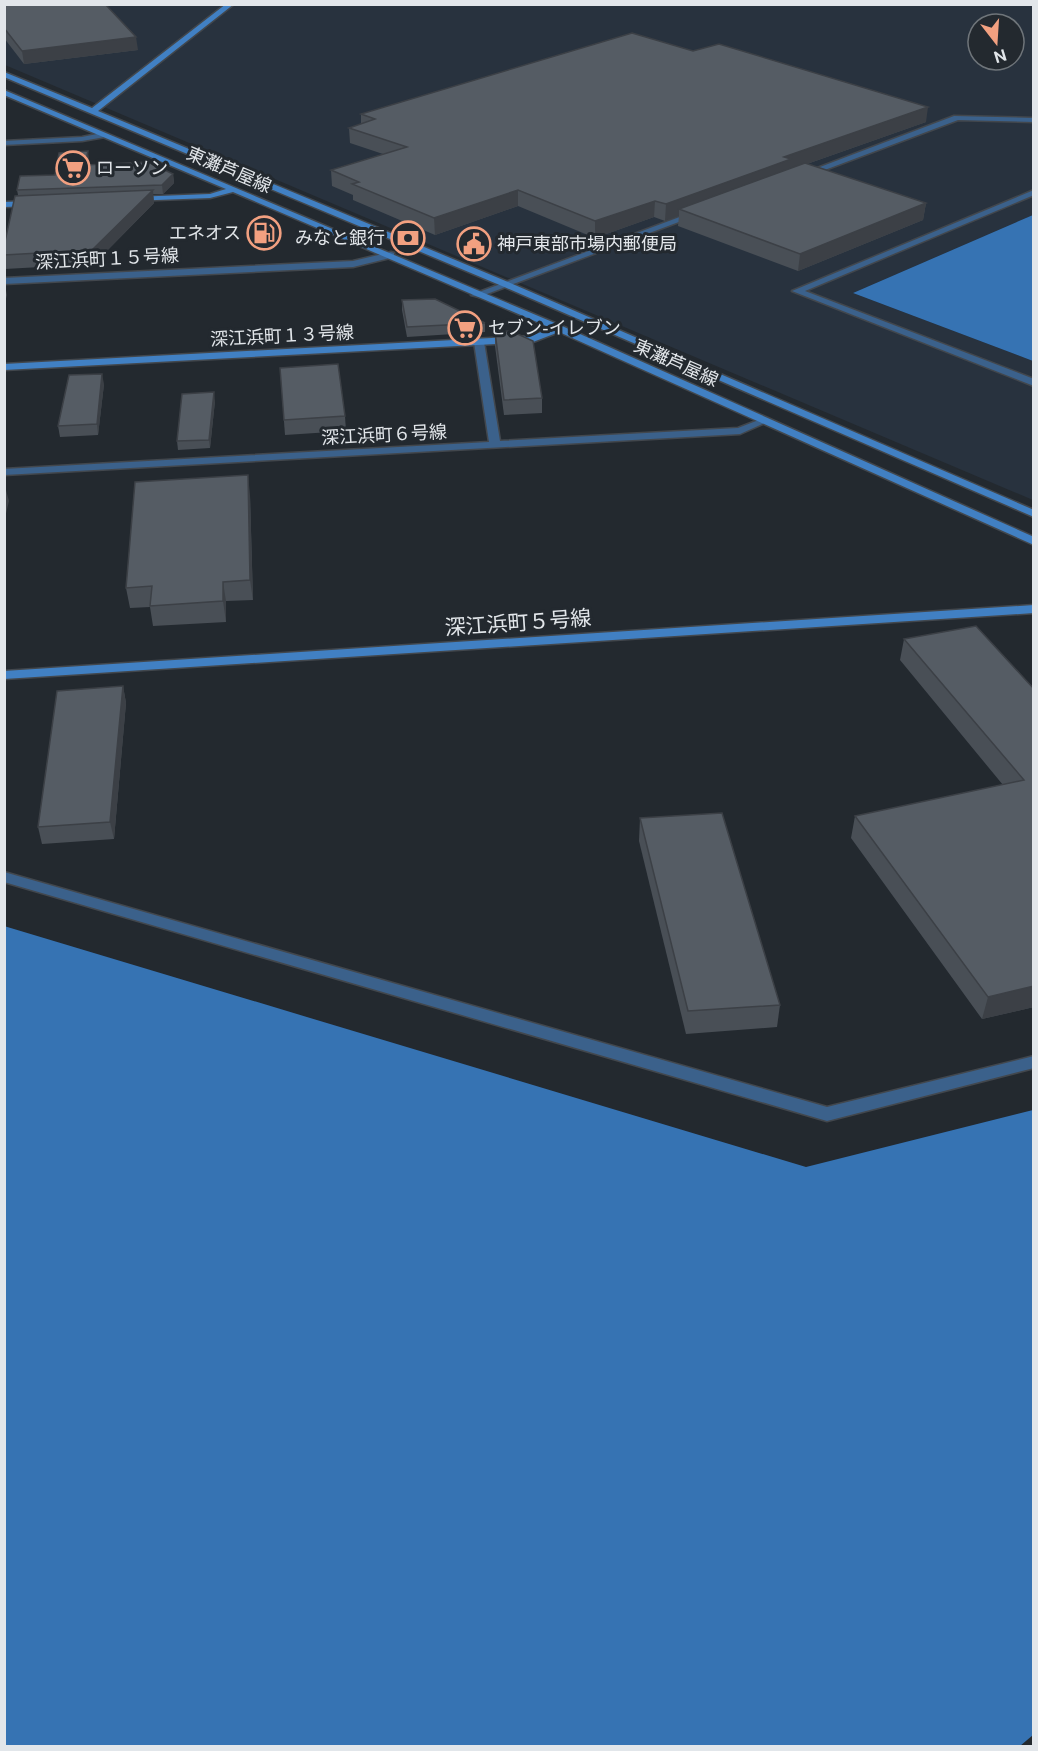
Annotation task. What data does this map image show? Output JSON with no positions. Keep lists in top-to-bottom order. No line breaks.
{"streets":{"main road":["東灘芦屋線","深江浜町１３号線","深江浜町５号線"],"street":["深江浜町１５号線","深江浜町６号線"]},"crossings":[["東灘芦屋線","深江浜町１５号線"],["東灘芦屋線","深江浜町１３号線"],["東灘芦屋線","深江浜町６号線"]],"places":{"supermarket":["ローソン","セブン-イレブン"],"fuel station":["エネオス"],"bank":["みなと銀行"],"public building":["神戸東部市場内郵便局"]},"north":"bottom"}
